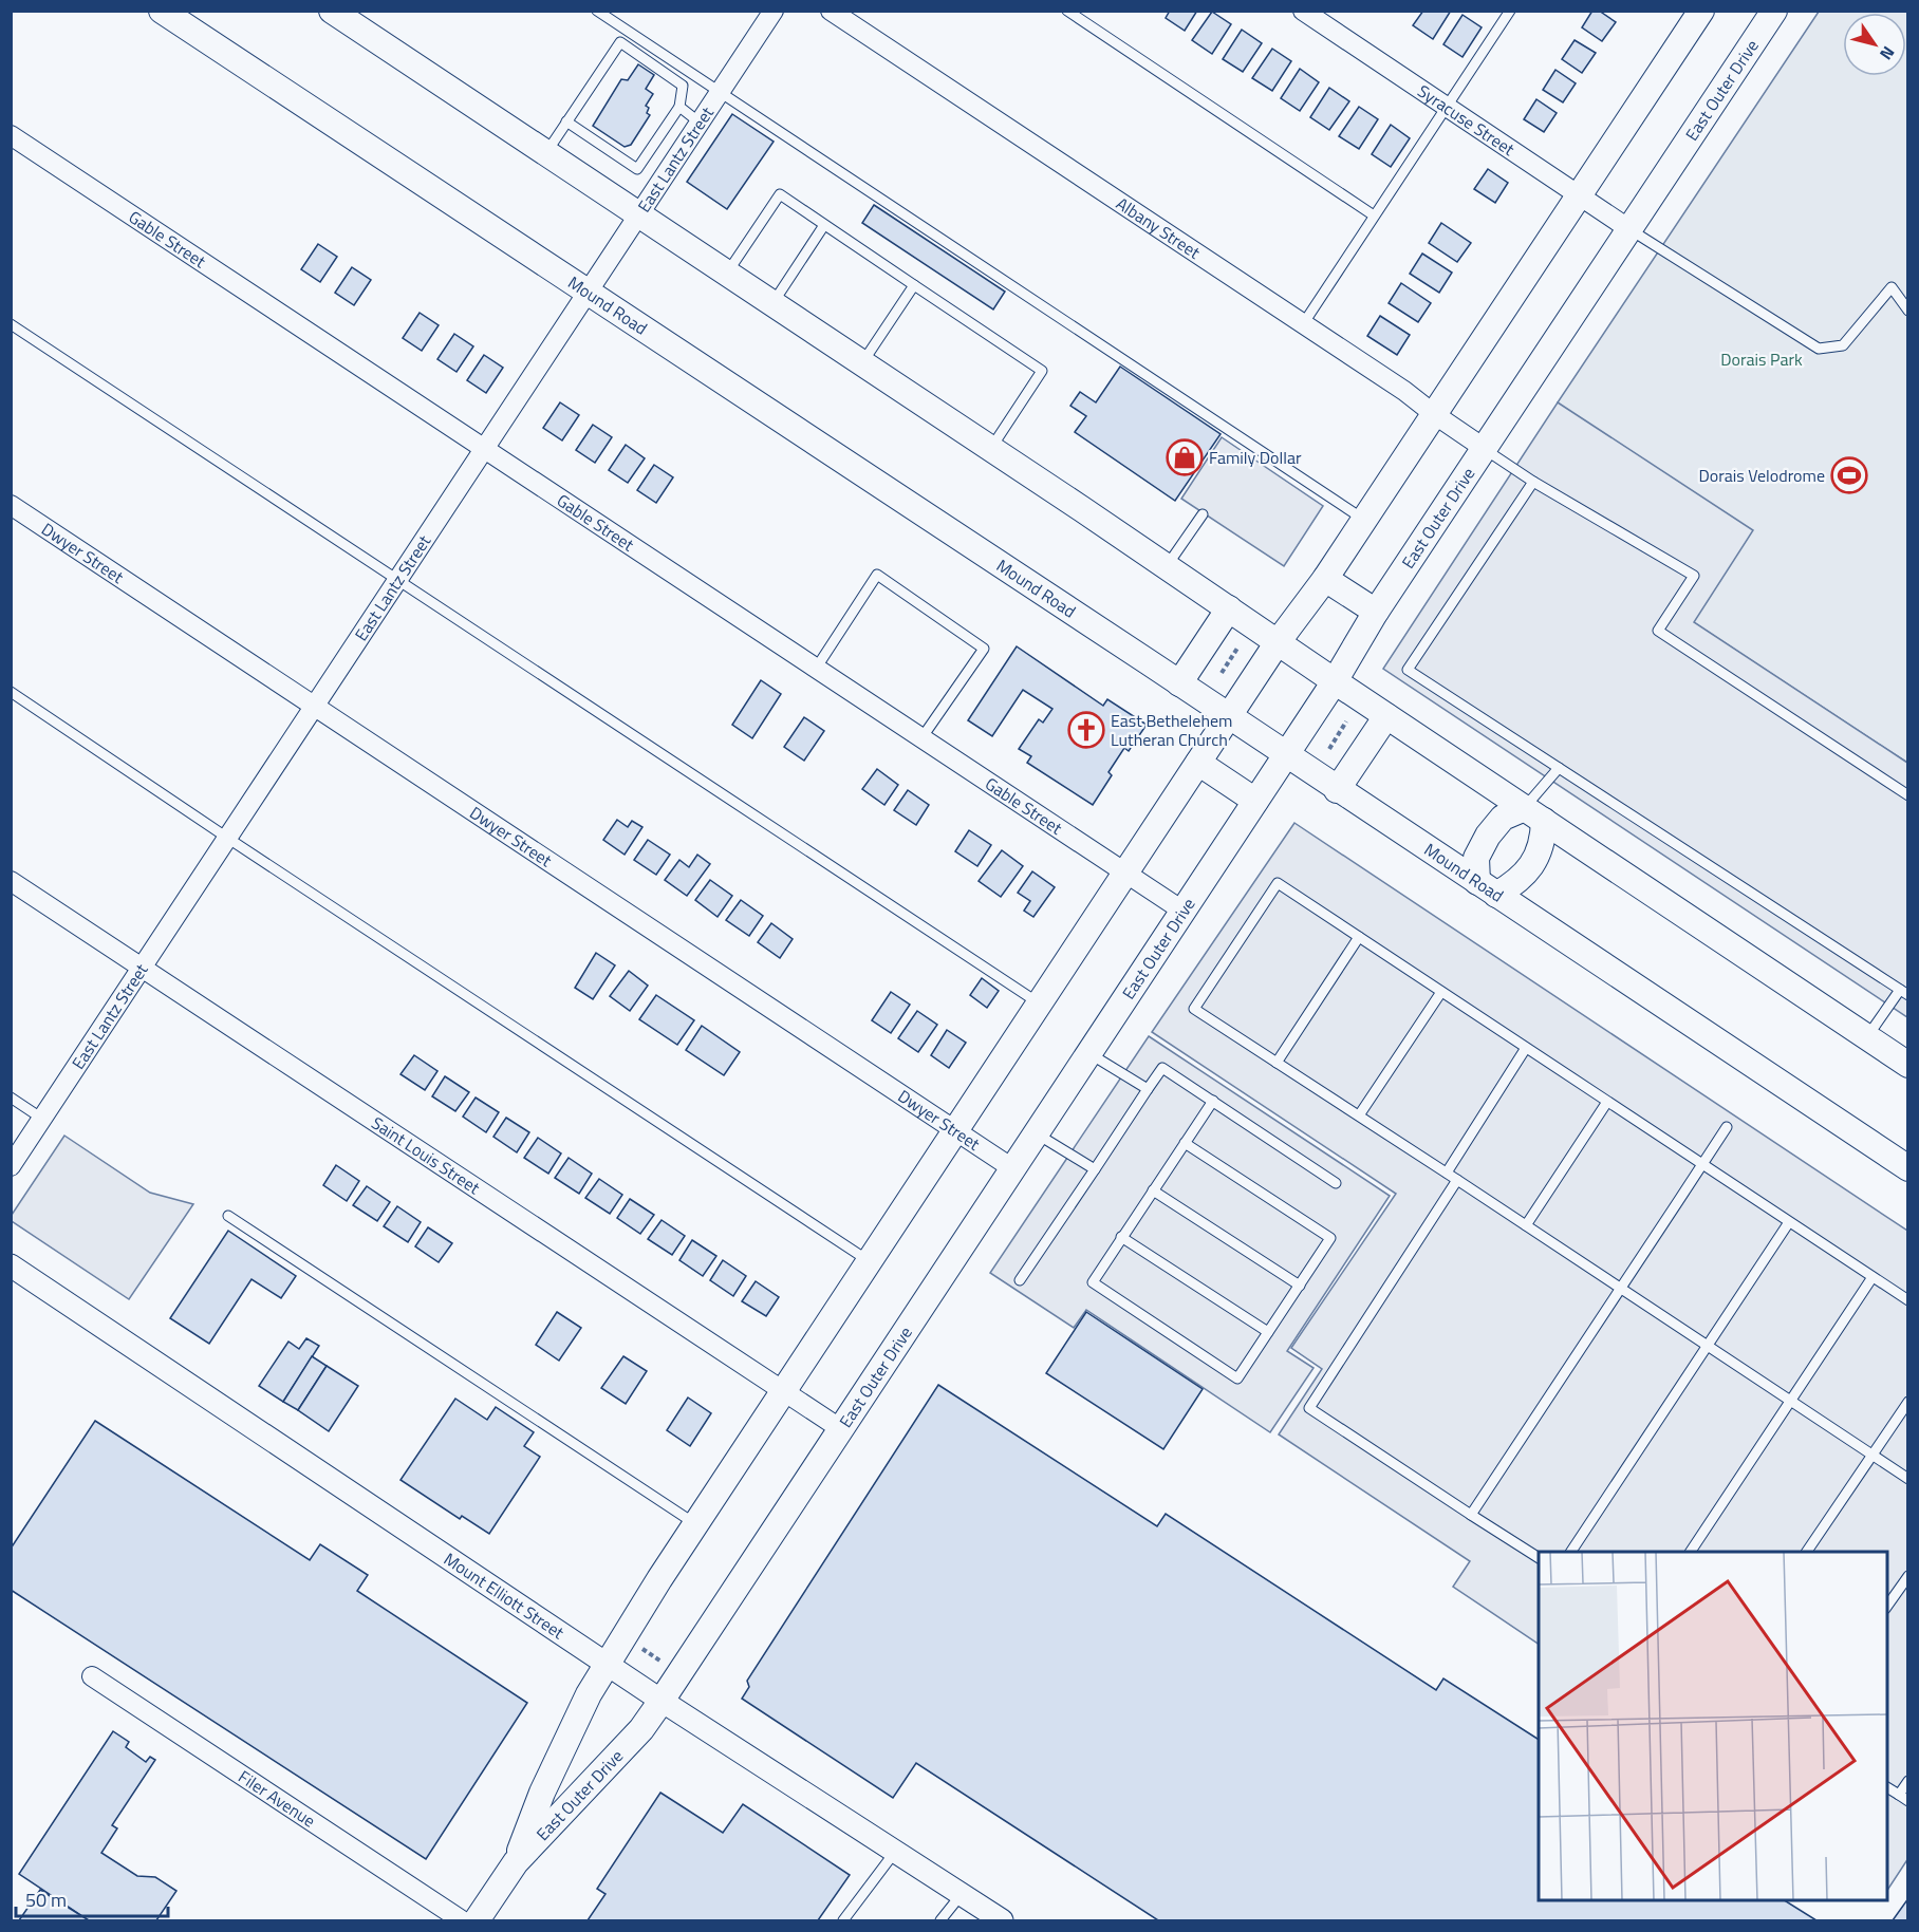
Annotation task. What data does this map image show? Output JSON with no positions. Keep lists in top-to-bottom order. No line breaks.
{"streets":{"main road":["East Outer Drive","Mound Road"],"street":["Syracuse Street","East Lantz Street","Albany Street","Gable Street","Dwyer Street","Saint Louis Street","Mount Elliott Street","Filer Avenue"]},"crossings":[["East Outer Drive","Syracuse Street"],["East Outer Drive","Albany Street"],["East Outer Drive","Gable Street"],["East Outer Drive","Mound Road"],["East Outer Drive","Dwyer Street"],["East Outer Drive","Saint Louis Street"],["East Outer Drive","Mount Elliott Street"],["East Lantz Street","Gable Street"],["East Lantz Street","Mound Road"],["East Lantz Street","Dwyer Street"],["East Lantz Street","Saint Louis Street"]],"parks":["Dorais Park"],"places":{"shop":["Family Dollar"],"sports":["Dorais Velodrome"],"church":["East Bethelehem Lutheran Church"]},"scale_bar":"50 m","north":"bottom right"}
